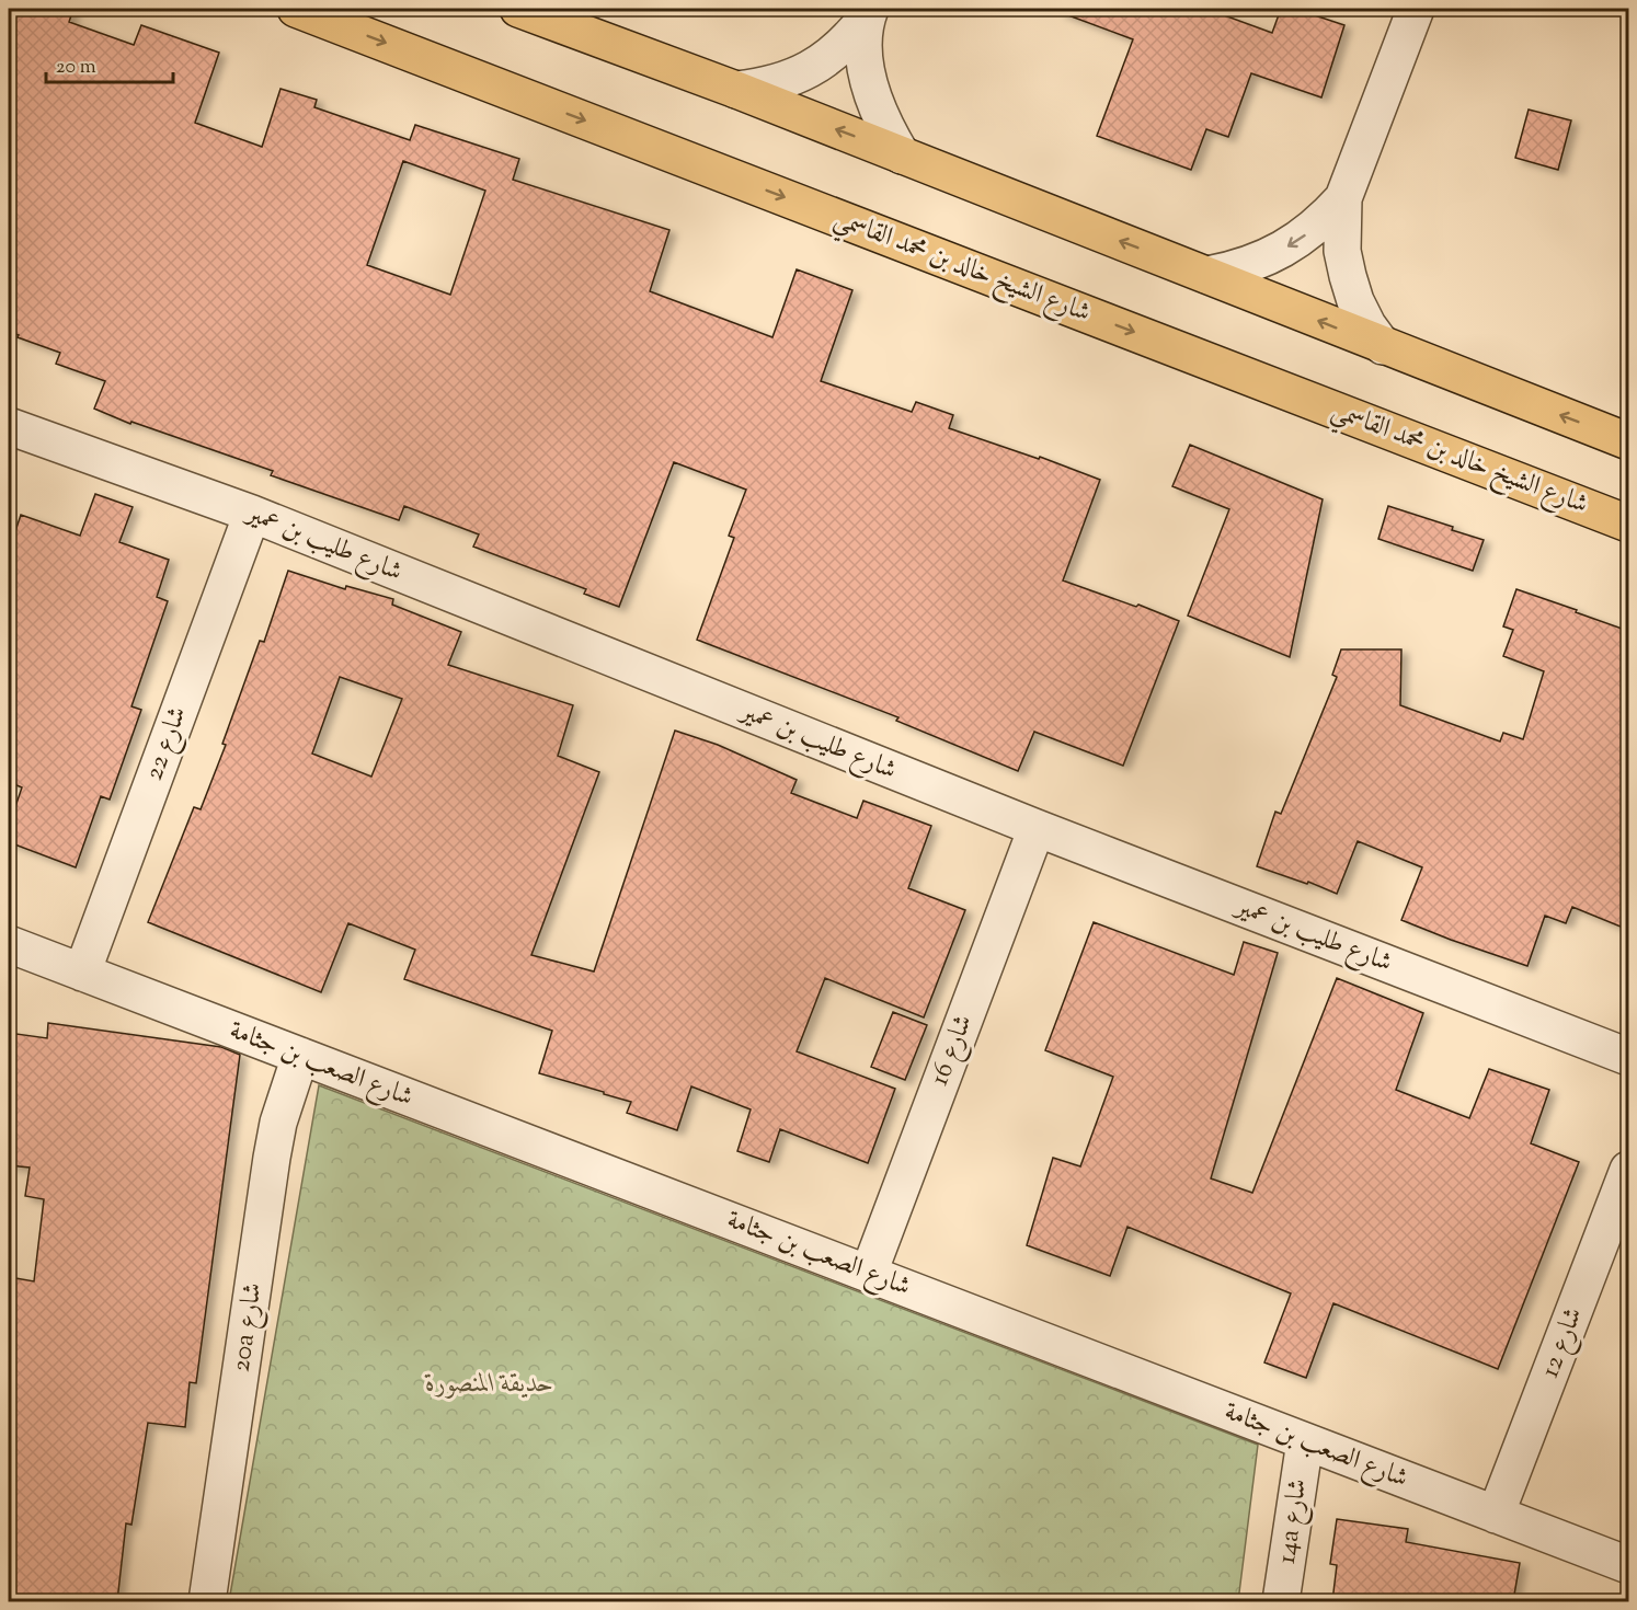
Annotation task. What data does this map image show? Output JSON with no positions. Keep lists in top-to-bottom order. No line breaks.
{"streets":{"main road":["شارع الشيخ خالد بن محمد القاسمي"],"street":["شارع طليب بن عمير","شارع 22","شارع 16","شارع الصعب بن جثامة","20a شارع","شارع 12","14a شارع"]},"crossings":[["شارع طليب بن عمير","شارع 22"],["شارع طليب بن عمير","شارع 16"],["شارع 22","شارع الصعب بن جثامة"],["شارع 16","شارع الصعب بن جثامة"],["شارع الصعب بن جثامة","20a شارع"],["شارع الصعب بن جثامة","شارع 12"],["شارع الصعب بن جثامة","14a شارع"]],"parks":["حديقة المنصورة"],"scale_bar":"20 m"}
